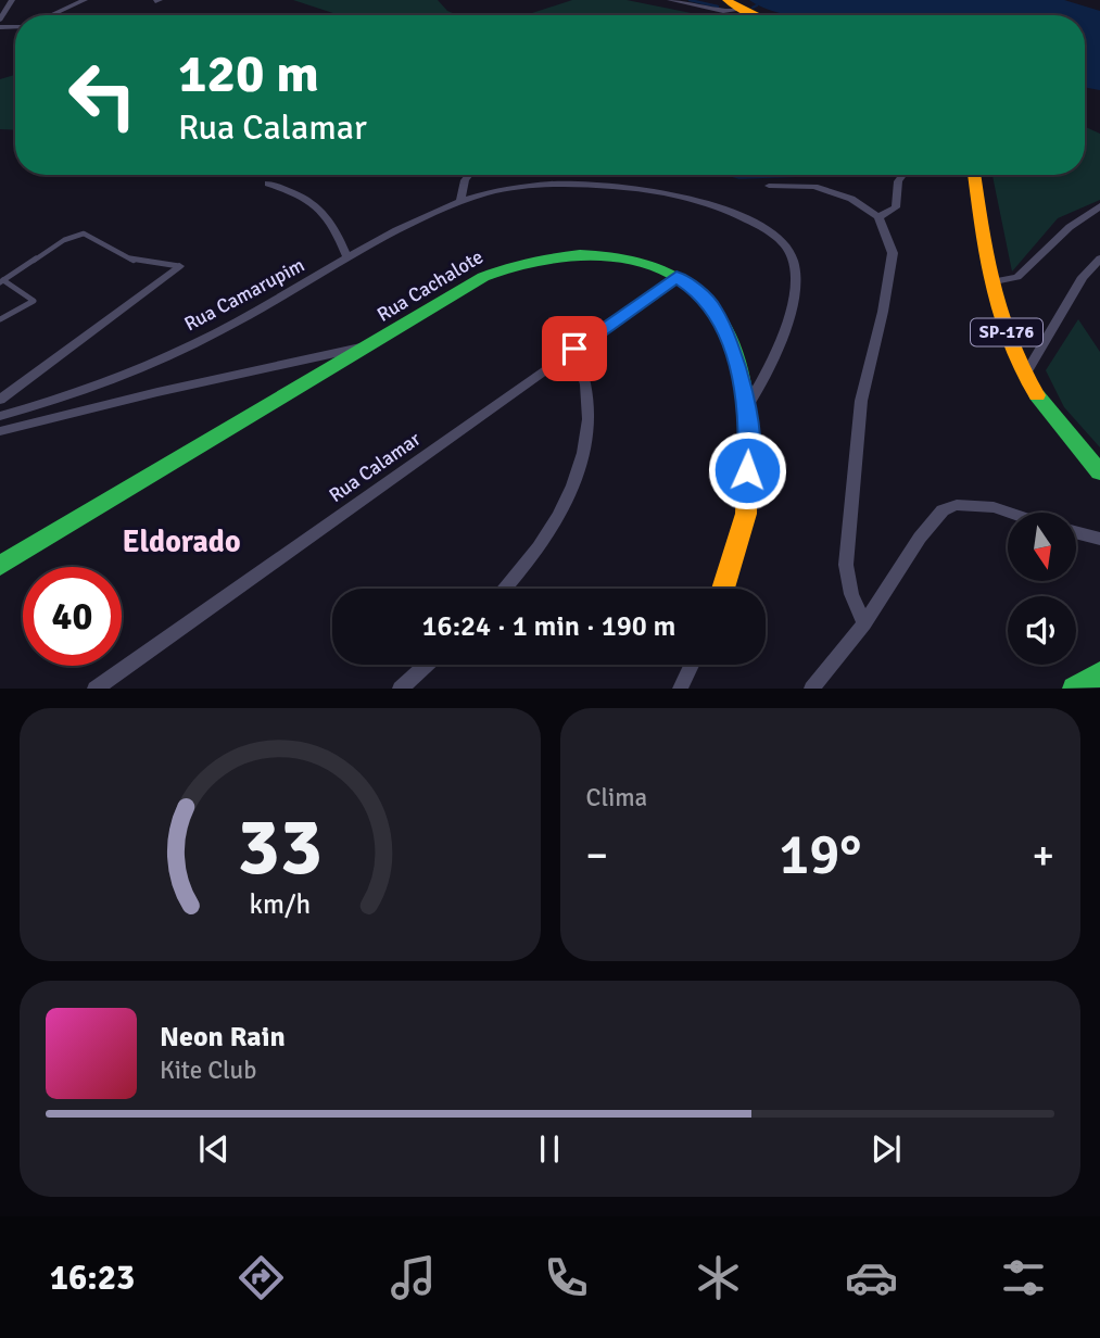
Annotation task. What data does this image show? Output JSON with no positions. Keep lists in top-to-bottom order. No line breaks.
{"streets":{"street":["Rua Cachalote","Rua Camarupim","SP-176","Rua Calamar"]},"crossings":[["Rua Cachalote","Rua Camarupim"],["Rua Cachalote","Rua Calamar"]],"districts":["Eldorado"],"north":"bottom","page":{"turn":["120 m","Rua Calamar"],"limit":"40","trip":"16:24 · 1 min · 190 m","tile":"Clima","heat":["−","19°","+"],"song":["Neon Rain","Kite Club"],"tabs":"16:23","gauge":["33","km/h"]}}
